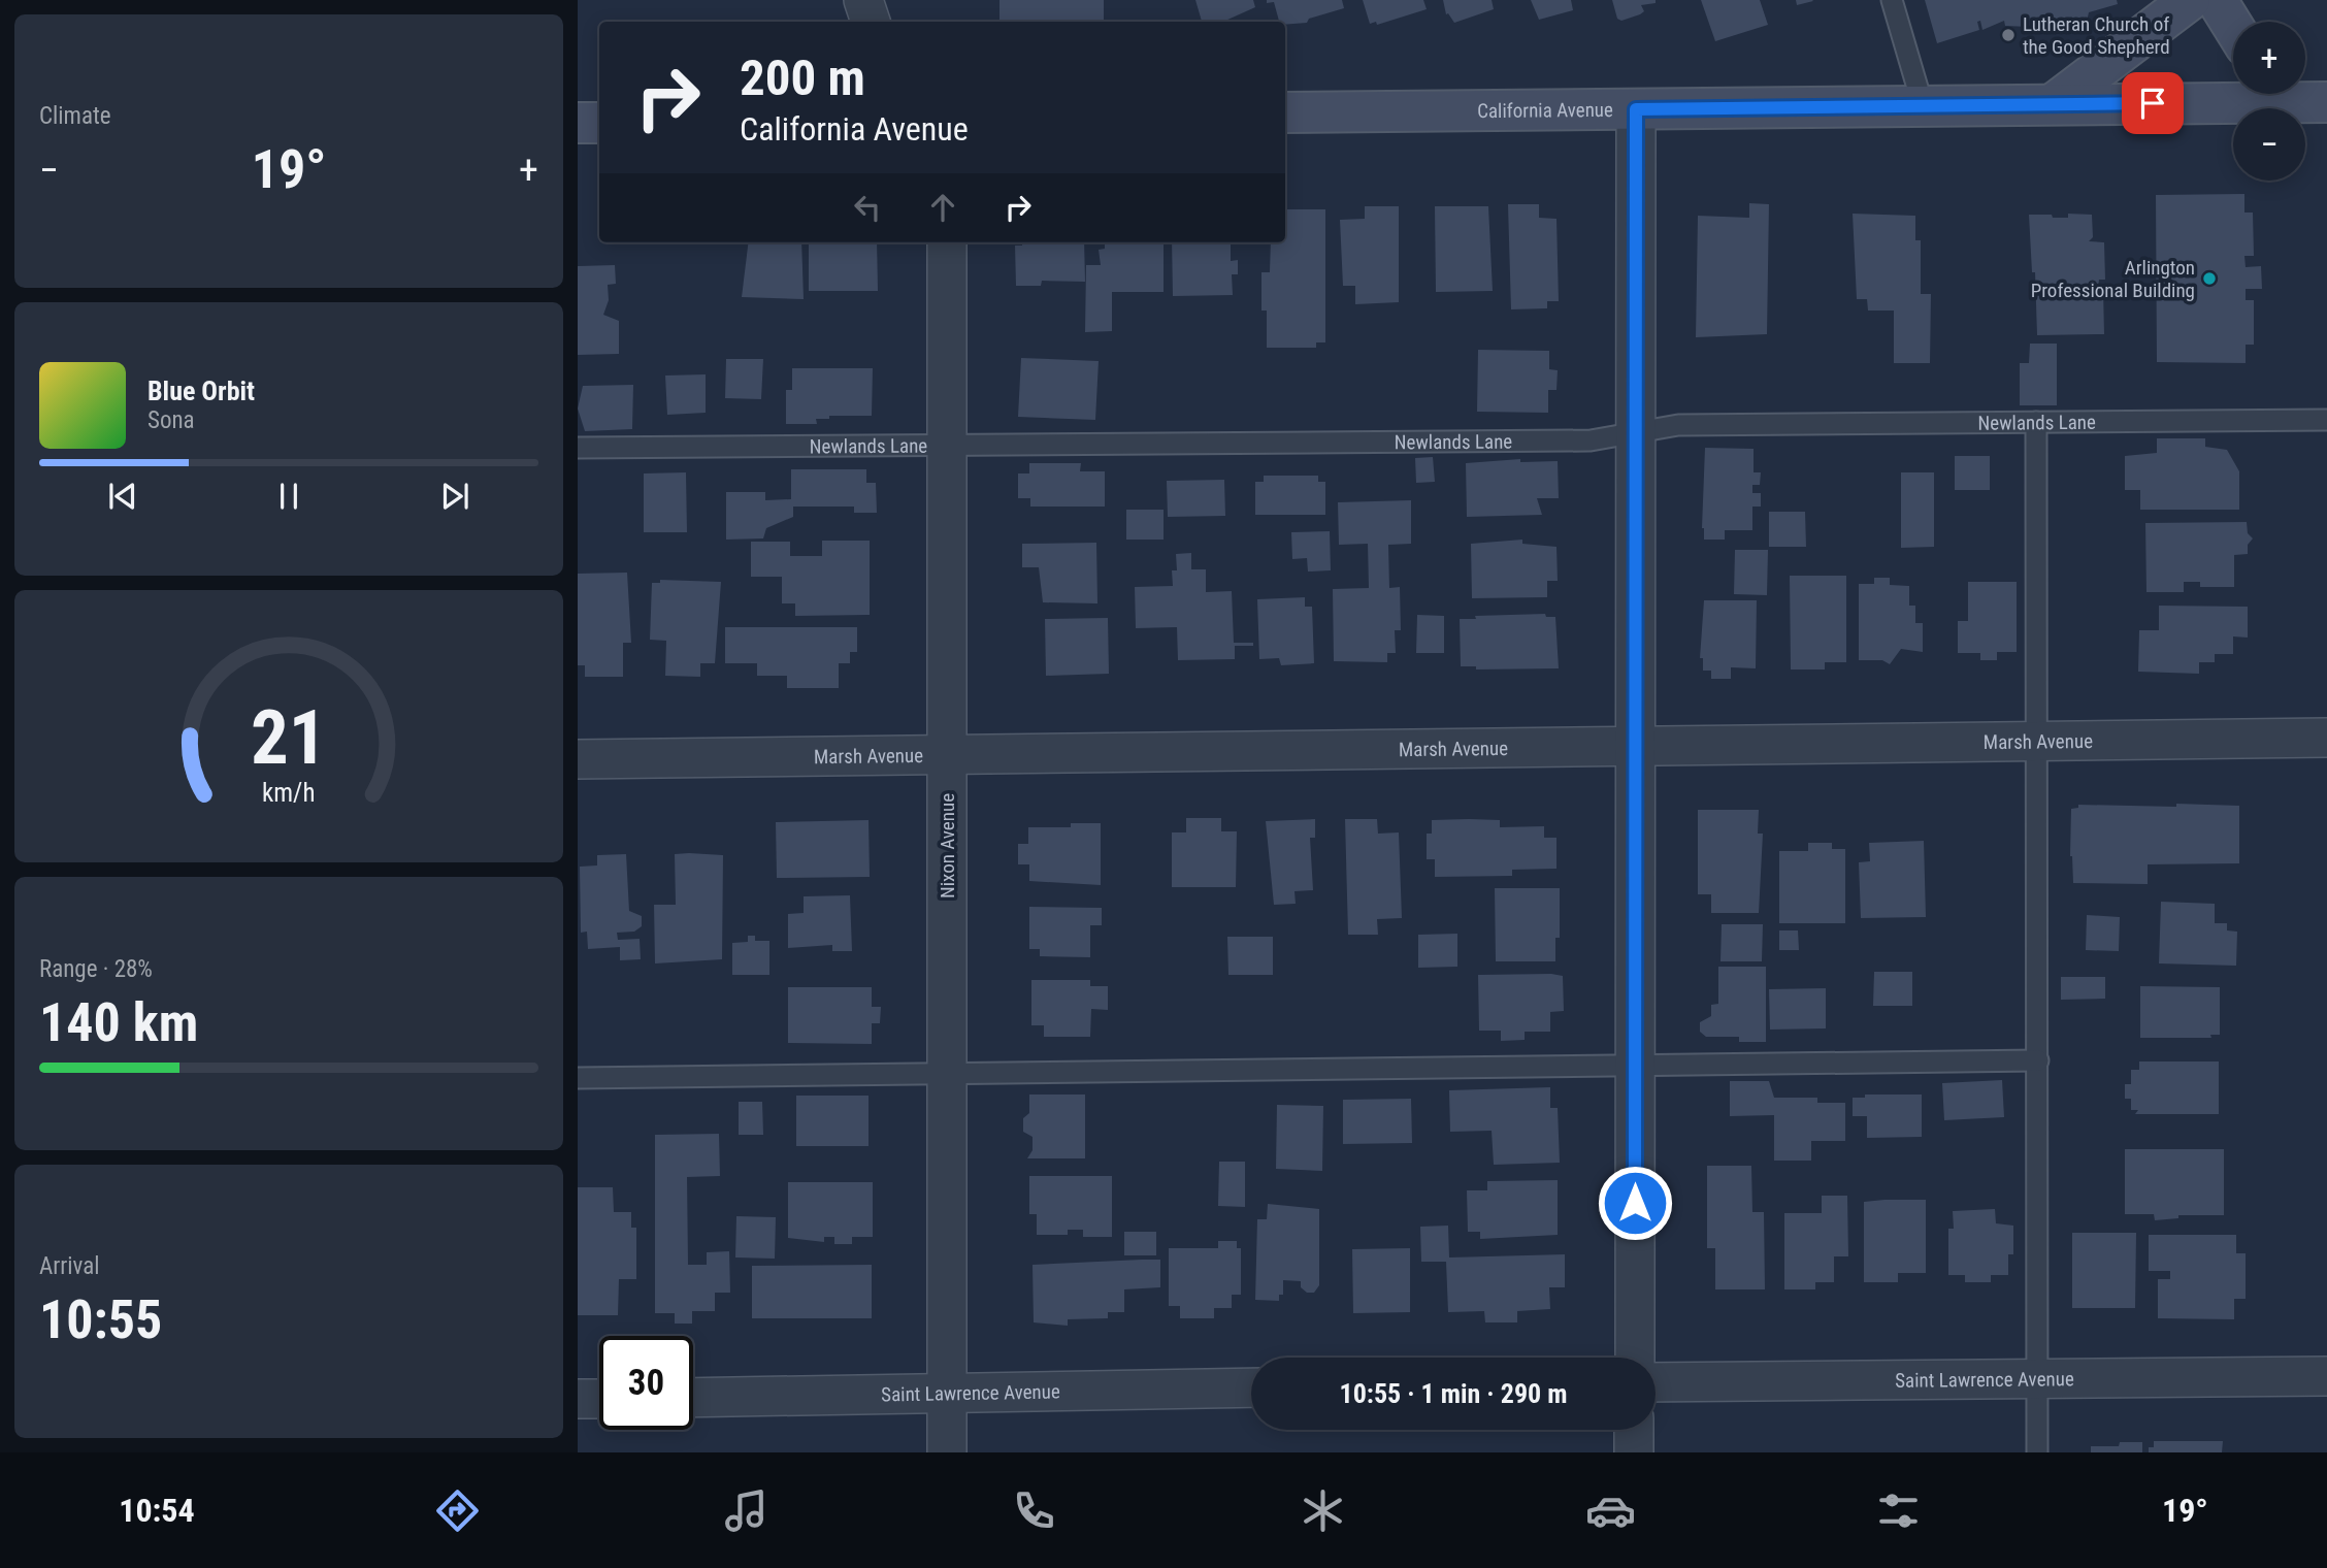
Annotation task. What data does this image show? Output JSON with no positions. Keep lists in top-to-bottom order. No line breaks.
{"streets":{"main road":["California Avenue"],"street":["Marsh Avenue","Nixon Avenue","Saint Lawrence Avenue"],"lane":["Newlands Lane"]},"crossings":[["Newlands Lane","Nixon Avenue"],["Marsh Avenue","Nixon Avenue"],["Nixon Avenue","Saint Lawrence Avenue"]],"places":["Lutheran Church of the Good Shepherd","Arlington Professional Building"],"page":{"tile":["Climate",["Range · 28%","140 km"],["Arrival","10:55"]],"map_buttons":["+","−"],"turn":["200 m","California Avenue"],"heat":["−","19°","+"],"song":["Blue Orbit","Sona"],"limit":"30","trip":"10:55 · 1 min · 290 m","tabs":["10:54","19°"],"gauge":["21","km/h"]}}
